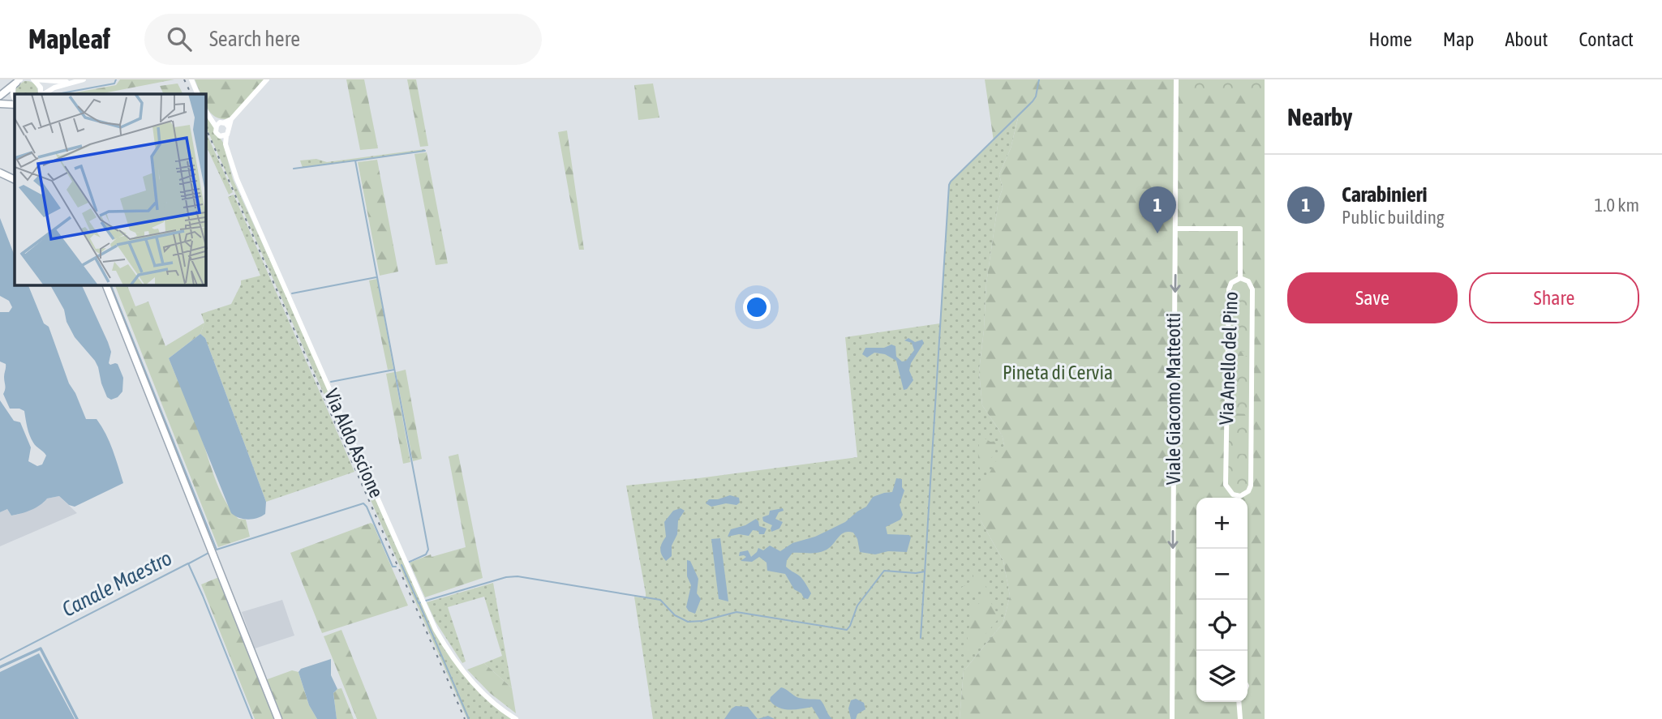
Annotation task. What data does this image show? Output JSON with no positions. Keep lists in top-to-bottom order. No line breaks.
{"streets":{"street":["Via Anello del Pino","Viale Giacomo Matteotti","Via Aldo Ascione"]},"one_way":["Viale Giacomo Matteotti"],"water":["Canale Maestro"],"parks":["Pineta di Cervia"],"page":{"header":"Mapleaf","search":"Search here","nav":["Home","Map","About","Contact"],"heading":"Nearby","list":[{"mark":"1","name":"Carabinieri","note":"Public building","value":"1.0 km"}],"pins":"1","buttons":["Save","Share"],"map_buttons":["+","−"]}}
